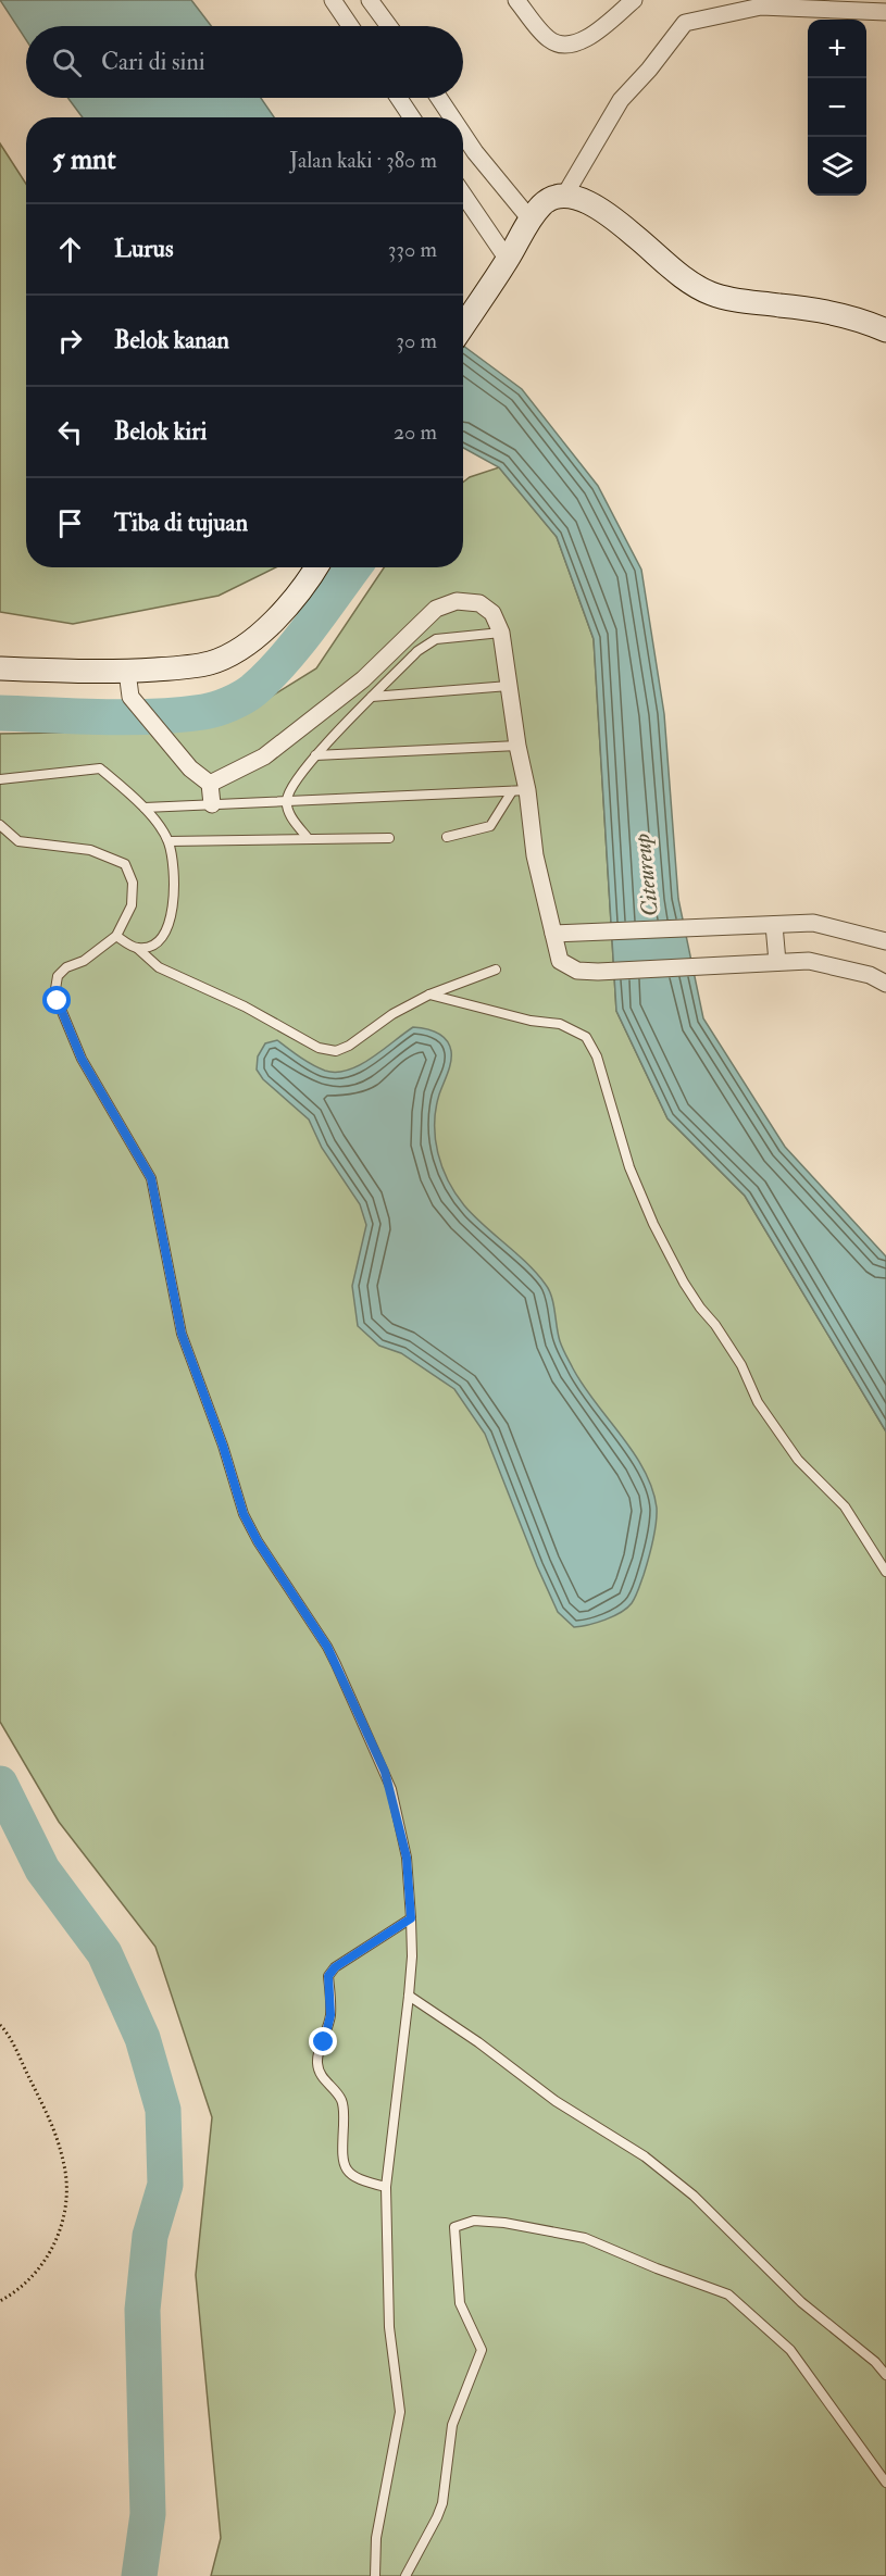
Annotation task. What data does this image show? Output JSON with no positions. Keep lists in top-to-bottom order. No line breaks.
{"water":["Citeureup"],"page":{"map_buttons":["+","−"],"search":"Cari di sini","heading":["5 mnt","Jalan kaki · 380 m"],"list":[["Lurus","330 m"],["Belok kanan","30 m"],["Belok kiri","20 m"],"Tiba di tujuan"]}}
